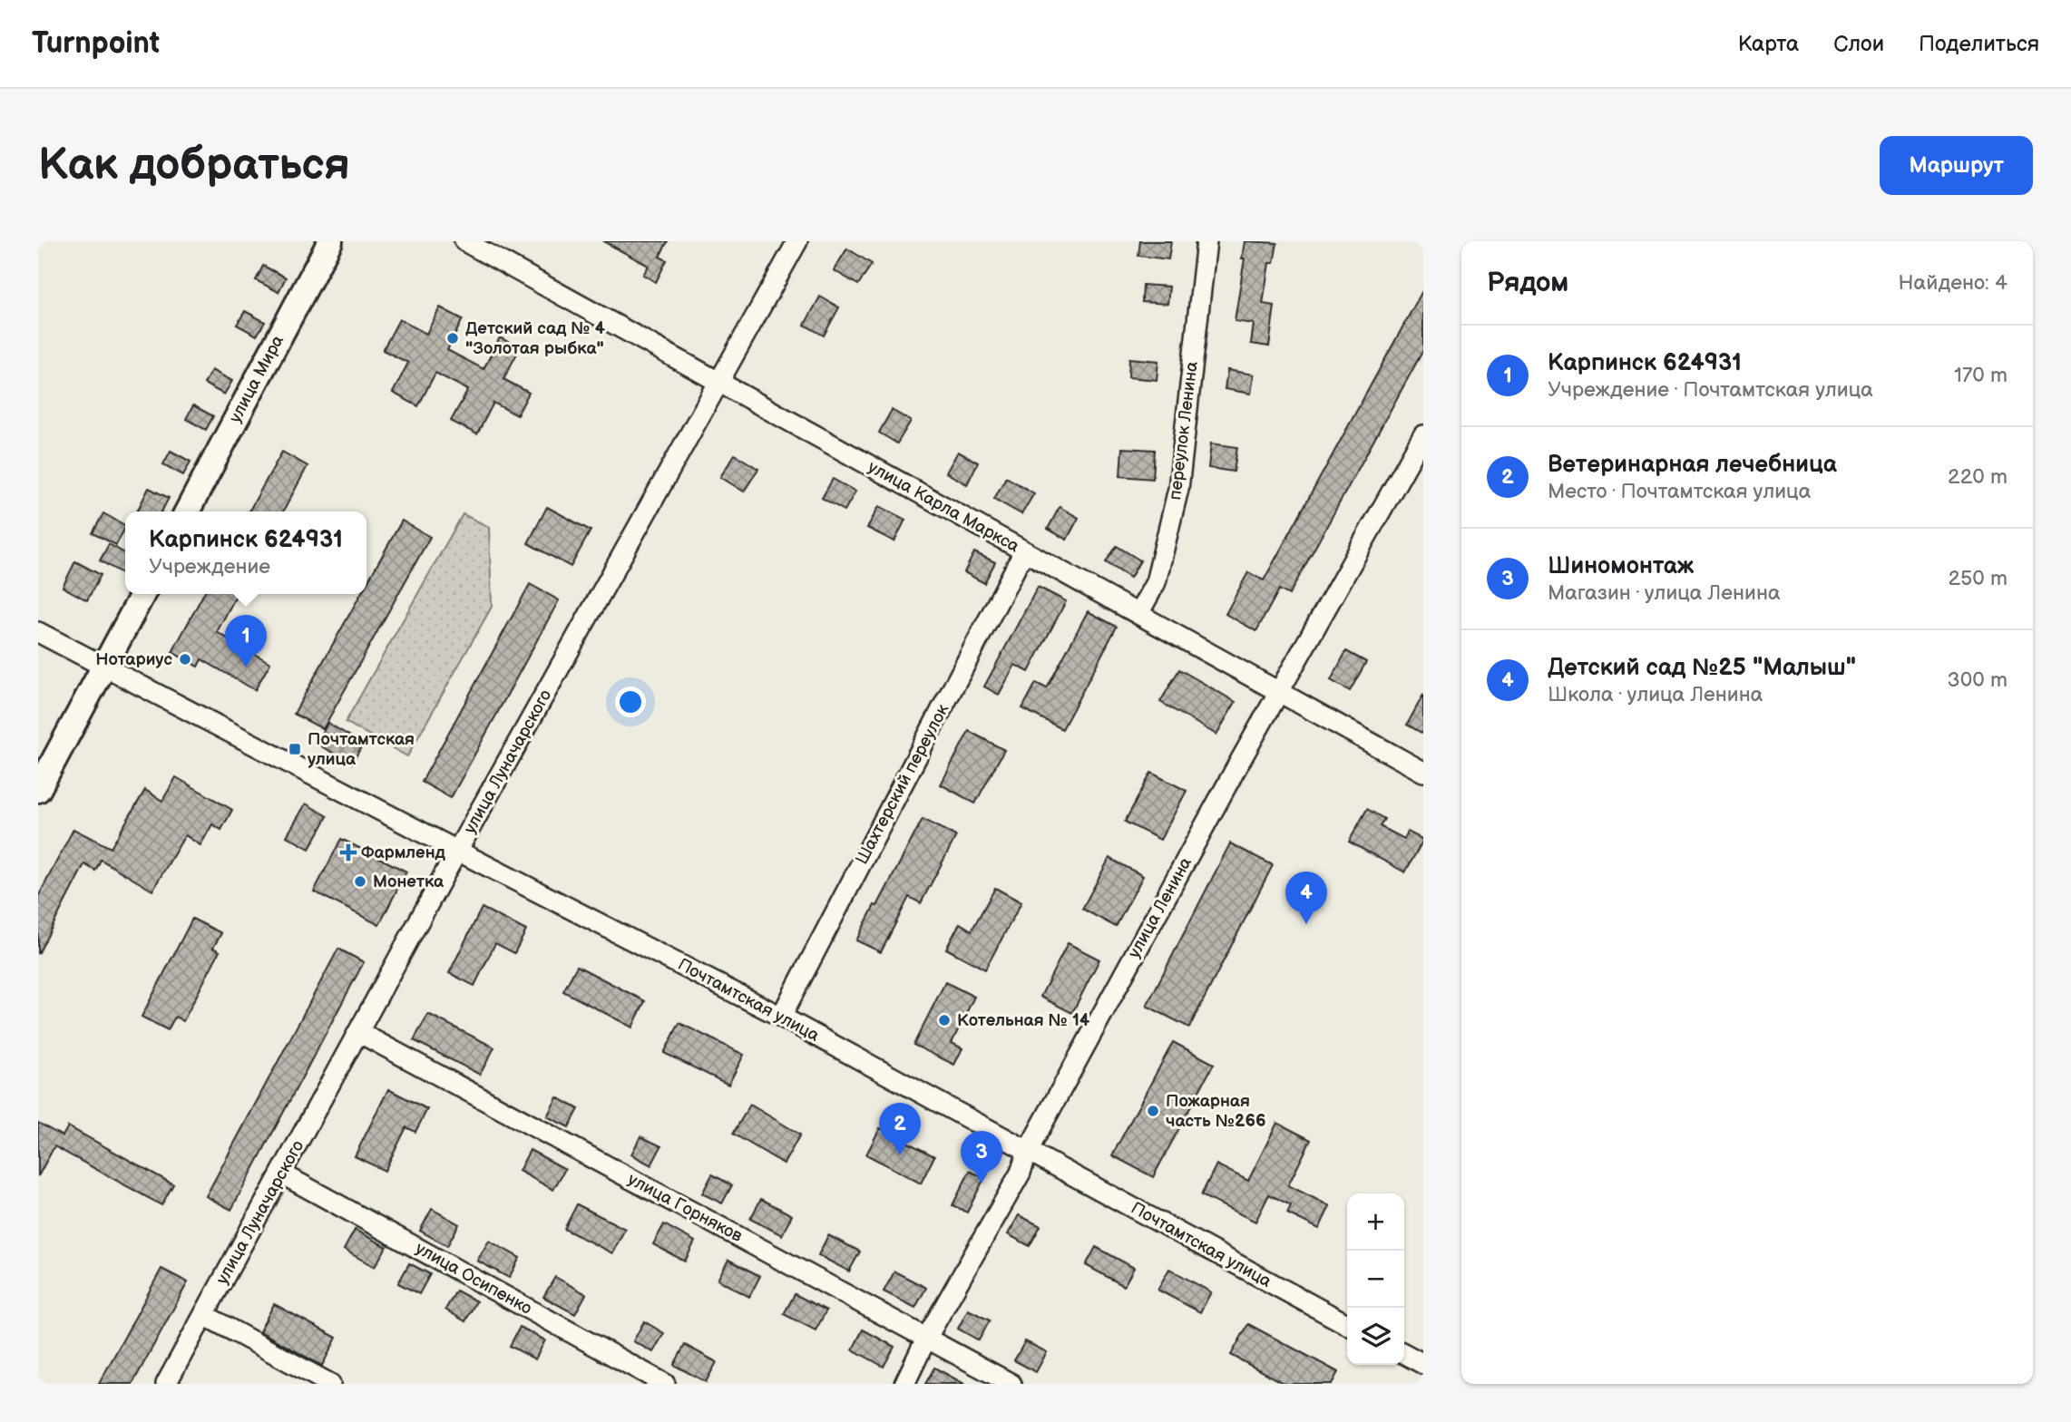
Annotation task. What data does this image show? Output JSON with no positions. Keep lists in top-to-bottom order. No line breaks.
{"streets":{"main road":["улица Мира"],"street":["переулок Ленина","улица Карла Маркса","улица Луначарского","Шахтерский переулок","улица Ленина","Почтамтская улица","улица Горняков","улица Осипенко"]},"crossings":[["переулок Ленина","улица Карла Маркса"],["улица Карла Маркса","улица Луначарского"],["улица Карла Маркса","Шахтерский переулок"],["улица Карла Маркса","улица Ленина"],["улица Луначарского","Почтамтская улица"],["улица Луначарского","улица Горняков"],["улица Луначарского","улица Осипенко"],["Шахтерский переулок","Почтамтская улица"],["улица Ленина","Почтамтская улица"],["улица Ленина","улица Горняков"]],"places":{"other":["Детский сад № 4 \"Золотая рыбка\"","Нотариус","Монетка","Котельная № 14","Пожарная часть №266"],"transit":["Почтамтская улица"],"health":["Фармленд"]},"page":{"header":"Turnpoint","nav":["Карта","Слои","Поделиться"],"buttons":"Маршрут","title":"Как добраться","heading":["Рядом","Найдено: 4"],"list":[{"mark":"1","name":"Карпинск 624931","note":"Учреждение · Почтамтская улица","value":"170 m"},{"mark":"2","name":"Ветеринарная лечебница","note":"Место · Почтамтская улица","value":"220 m"},{"mark":"3","name":"Шиномонтаж","note":"Магазин · улица Ленина","value":"250 m"},{"mark":"4","name":"Детский сад №25 \"Малыш\"","note":"Школа · улица Ленина","value":"300 m"}],"popup":["Карпинск 624931","Учреждение"],"pins":["1","4","2","3"],"map_buttons":["+","−"]}}
